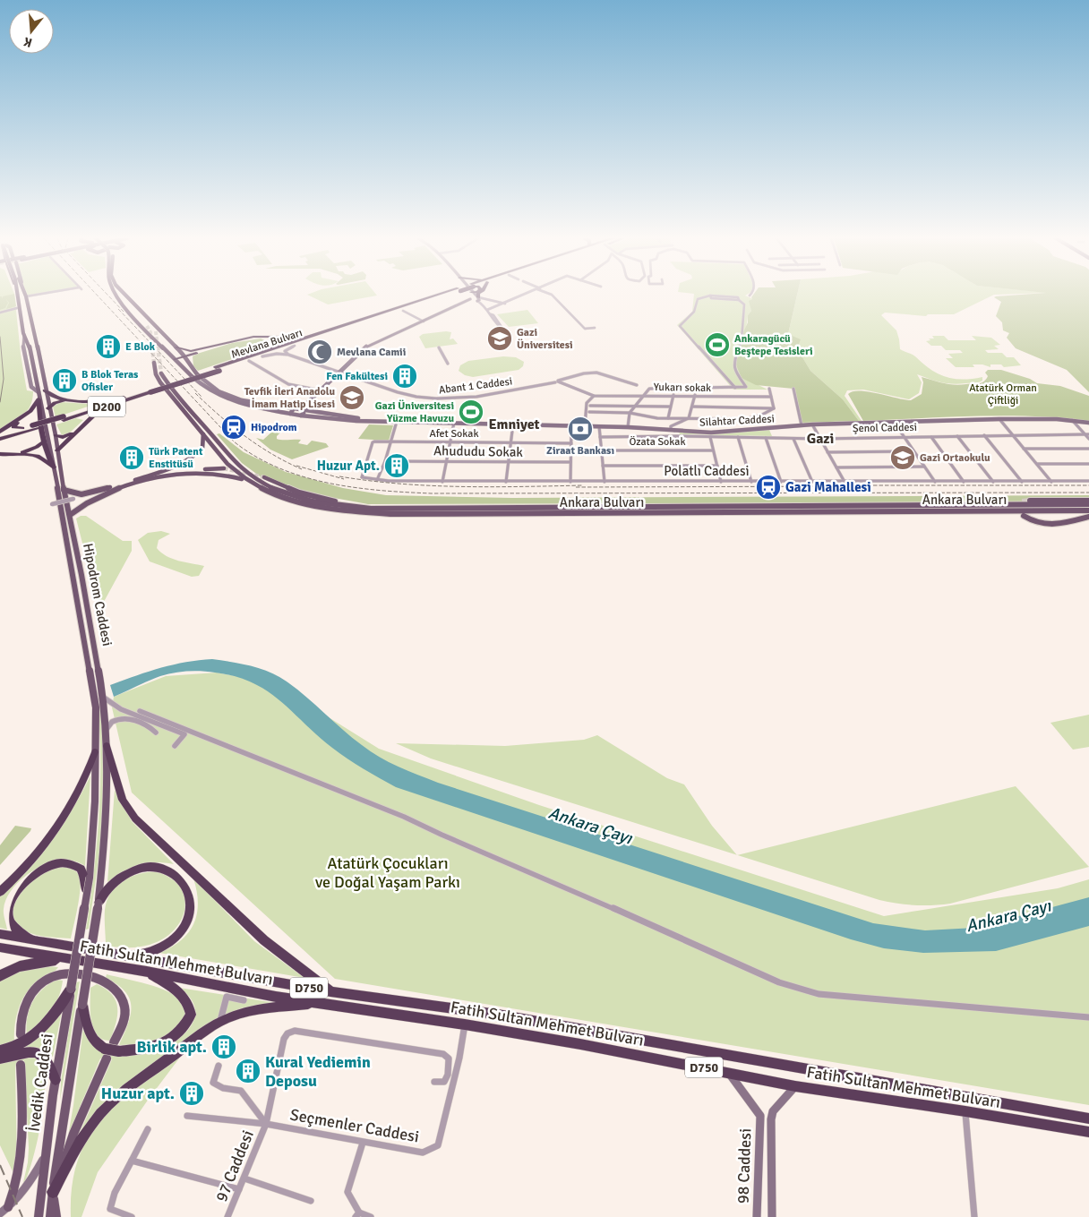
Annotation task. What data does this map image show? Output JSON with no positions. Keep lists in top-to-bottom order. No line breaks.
{"streets":{"highway":["Mevlana Bulvarı","D200","Fatih Sultan Mehmet Bulvarı","D750"],"main road":["Silahtar Caddesi","Ankara Bulvarı","Hipodrom Caddesi","İvedik Caddesi","98 Caddesi"],"street":["Abant 1 Caddesi","Yukarı sokak","Şenol Caddesi","Afet Sokak","Özata Sokak","Ahududu Sokak","Polatlı Caddesi","Seçmenler Caddesi","97 Caddesi"]},"crossings":[["Mevlana Bulvarı","Abant 1 Caddesi"],["Afet Sokak","Polatlı Caddesi"],["Hipodrom Caddesi","İvedik Caddesi"],["Fatih Sultan Mehmet Bulvarı","Seçmenler Caddesi"],["Fatih Sultan Mehmet Bulvarı","98 Caddesi"],["Seçmenler Caddesi","97 Caddesi"]],"districts":["Emniyet","Gazi"],"water":["Ankara Çayı"],"parks":["Atatürk Orman Çiftliği","Atatürk Çocukları ve Doğal Yaşam Parkı"],"places":{"school or university":["Gazi Üniversitesi","Tevfik İleri Anadolu İmam Hatip Lisesi","Gazi Ortaokulu"],"sports":["Ankaragücü Beştepe Tesisleri","Gazi Üniversitesi Yüzme Havuzu"],"building":["E Blok","Fen Fakültesi","B Blok Teras Ofisler","Türk Patent Enstitüsü","Huzur Apt.","Birlik apt.","Kural Yediemin Deposu","Huzur apt."],"mosque":["Mevlana Camii"],"station":["Hipodrom","Gazi Mahallesi"],"bank":["Ziraat Bankası"]},"north":"bottom"}
